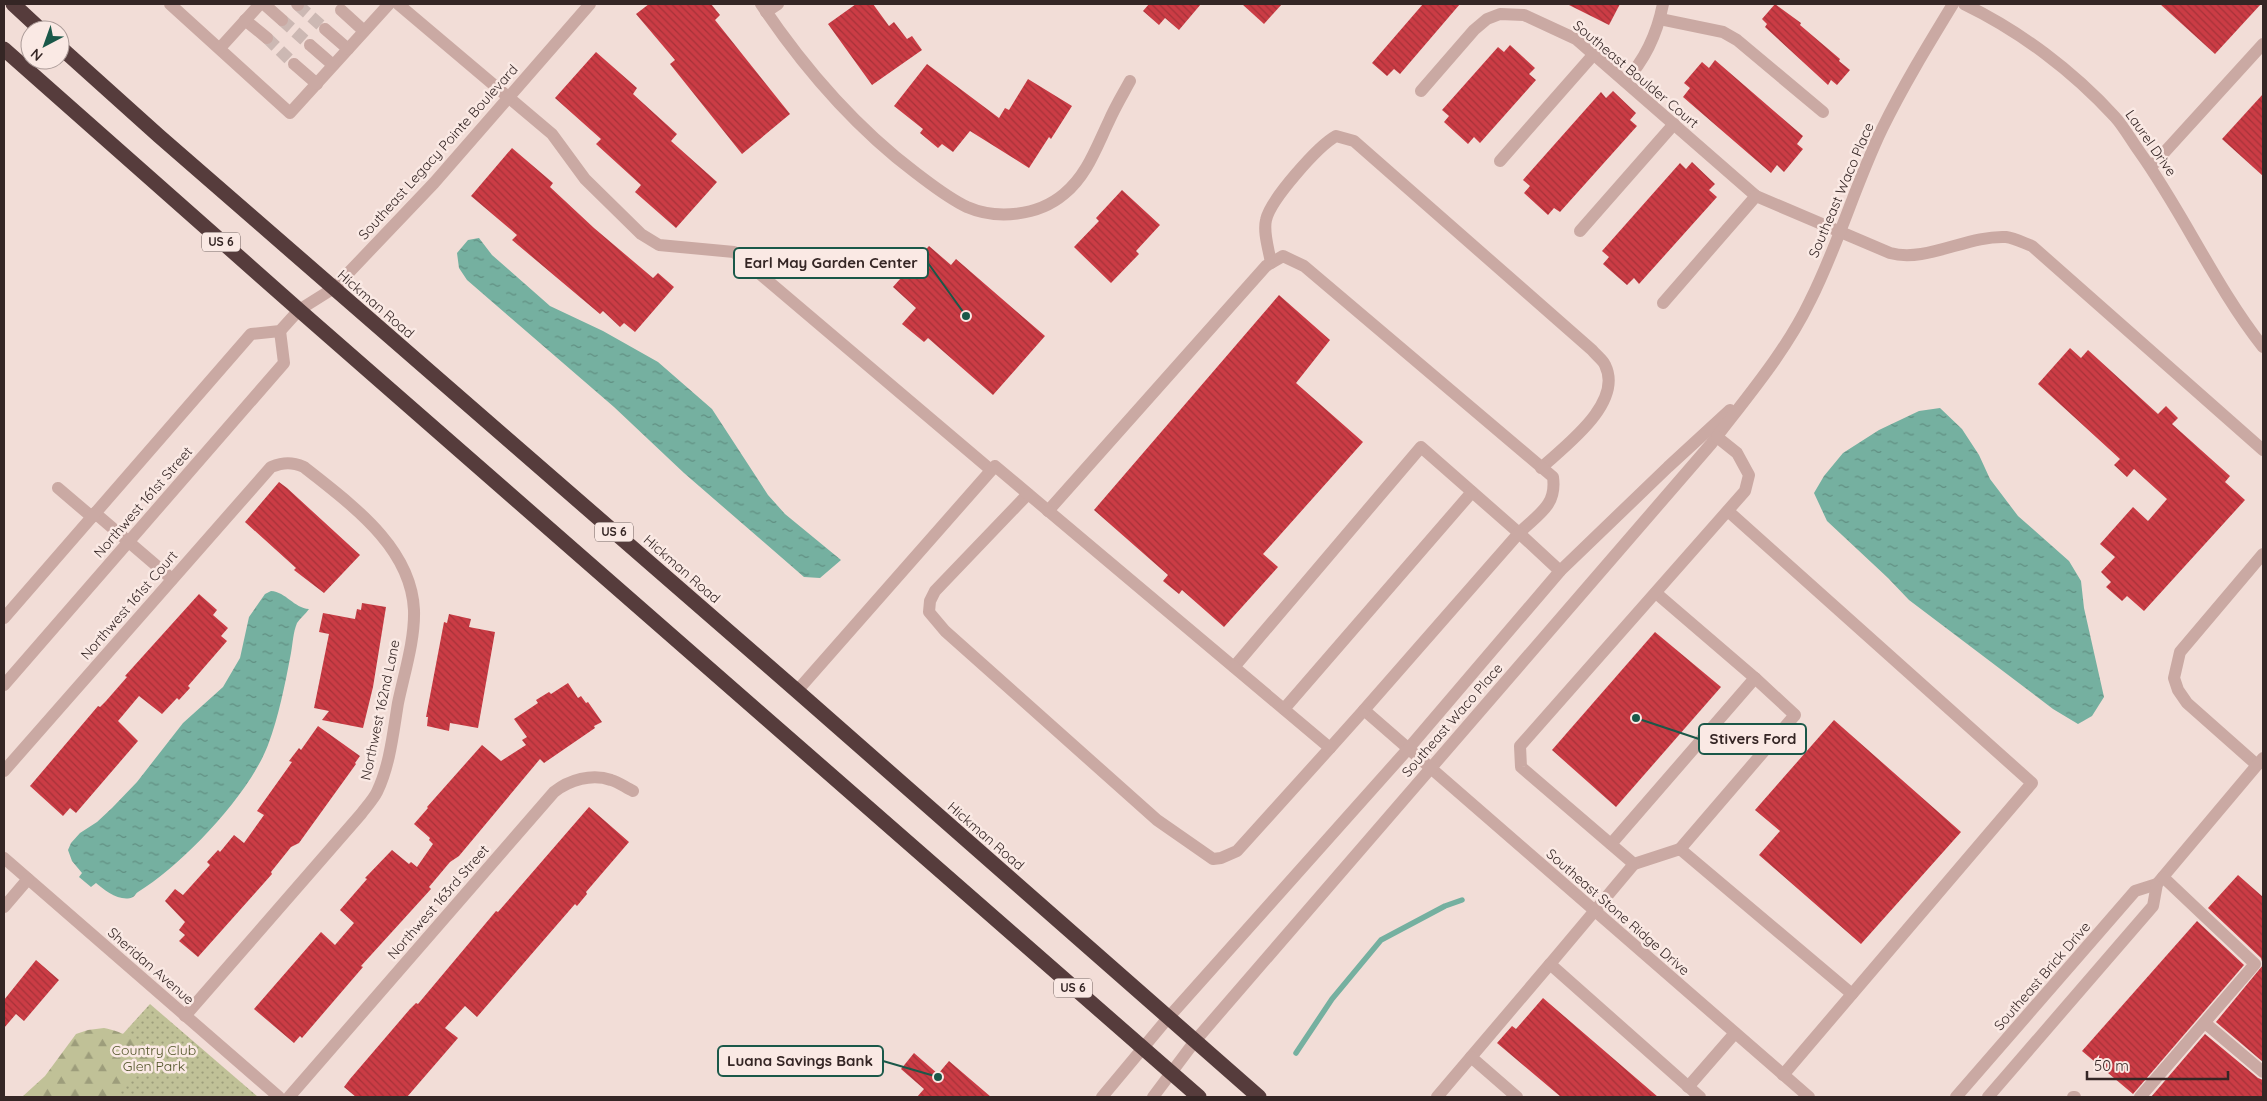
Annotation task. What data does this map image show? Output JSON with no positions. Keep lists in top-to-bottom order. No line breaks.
{"streets":{"highway":["US 6","Hickman Road"],"street":["Southeast Boulder Court","Laurel Drive","Southeast Legacy Pointe Boulevard","Southeast Waco Place","Northwest 161st Street","Northwest 161st Court","Northwest 162nd Lane","Northwest 163rd Street","Southeast Stone Ridge Drive","Sheridan Avenue","Southeast Brick Drive"]},"crossings":[["Southeast Boulder Court","Southeast Waco Place"],["Southeast Legacy Pointe Boulevard","US 6"],["Southeast Legacy Pointe Boulevard","Hickman Road"],["Southeast Waco Place","US 6"],["Southeast Waco Place","Hickman Road"],["Southeast Waco Place","Southeast Stone Ridge Drive"],["Northwest 161st Court","Northwest 162nd Lane"],["Northwest 162nd Lane","Sheridan Avenue"]],"parks":["Country Club Glen Park"],"places":["Earl May Garden Center","Stivers Ford","Luana Savings Bank"],"scale_bar":"50 m","north":"bottom left"}
